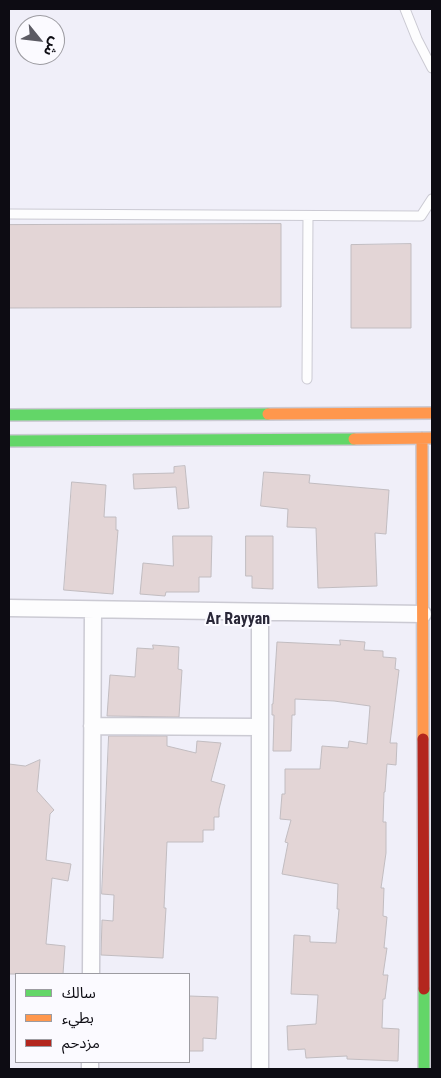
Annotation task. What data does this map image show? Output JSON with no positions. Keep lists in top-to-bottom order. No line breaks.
{"districts":["Ar Rayyan"],"legend":["سالك","بطيء","مزدحم"],"north":"bottom right"}
